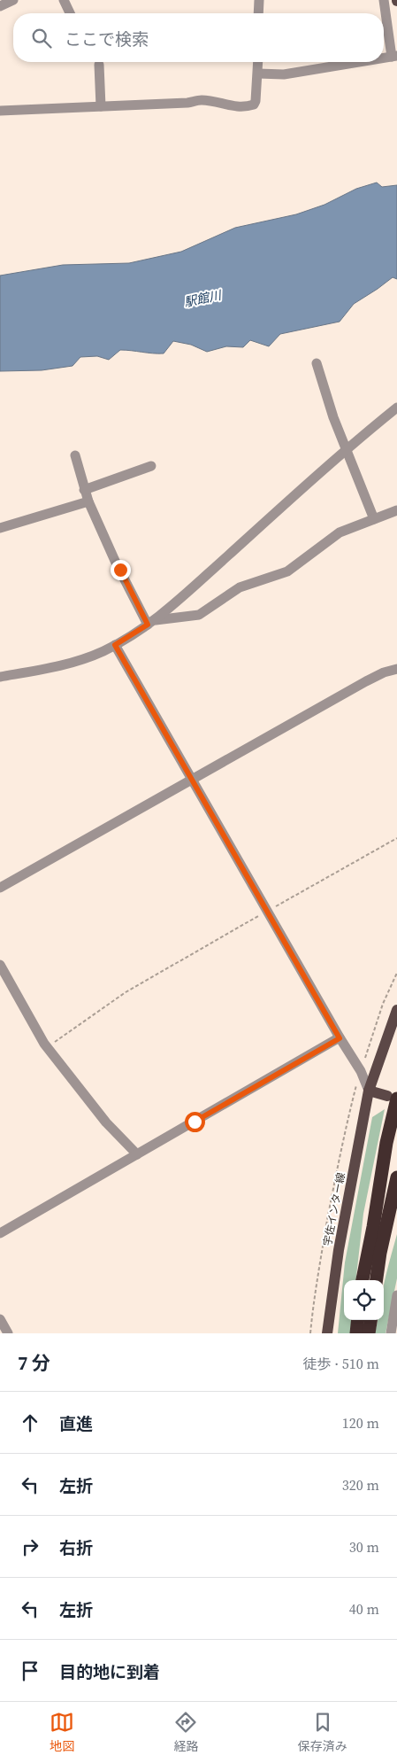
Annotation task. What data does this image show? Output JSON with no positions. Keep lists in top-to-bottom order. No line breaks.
{"streets":{"main road":["宇佐インター線"]},"water":["駅館川"],"page":{"search":"ここで検索","heading":["7 分","徒歩 · 510 m"],"list":[["直進","120 m"],["左折","320 m"],["右折","30 m"],["左折","40 m"],"目的地に到着"],"nav":["地図","経路","保存済み"]}}
